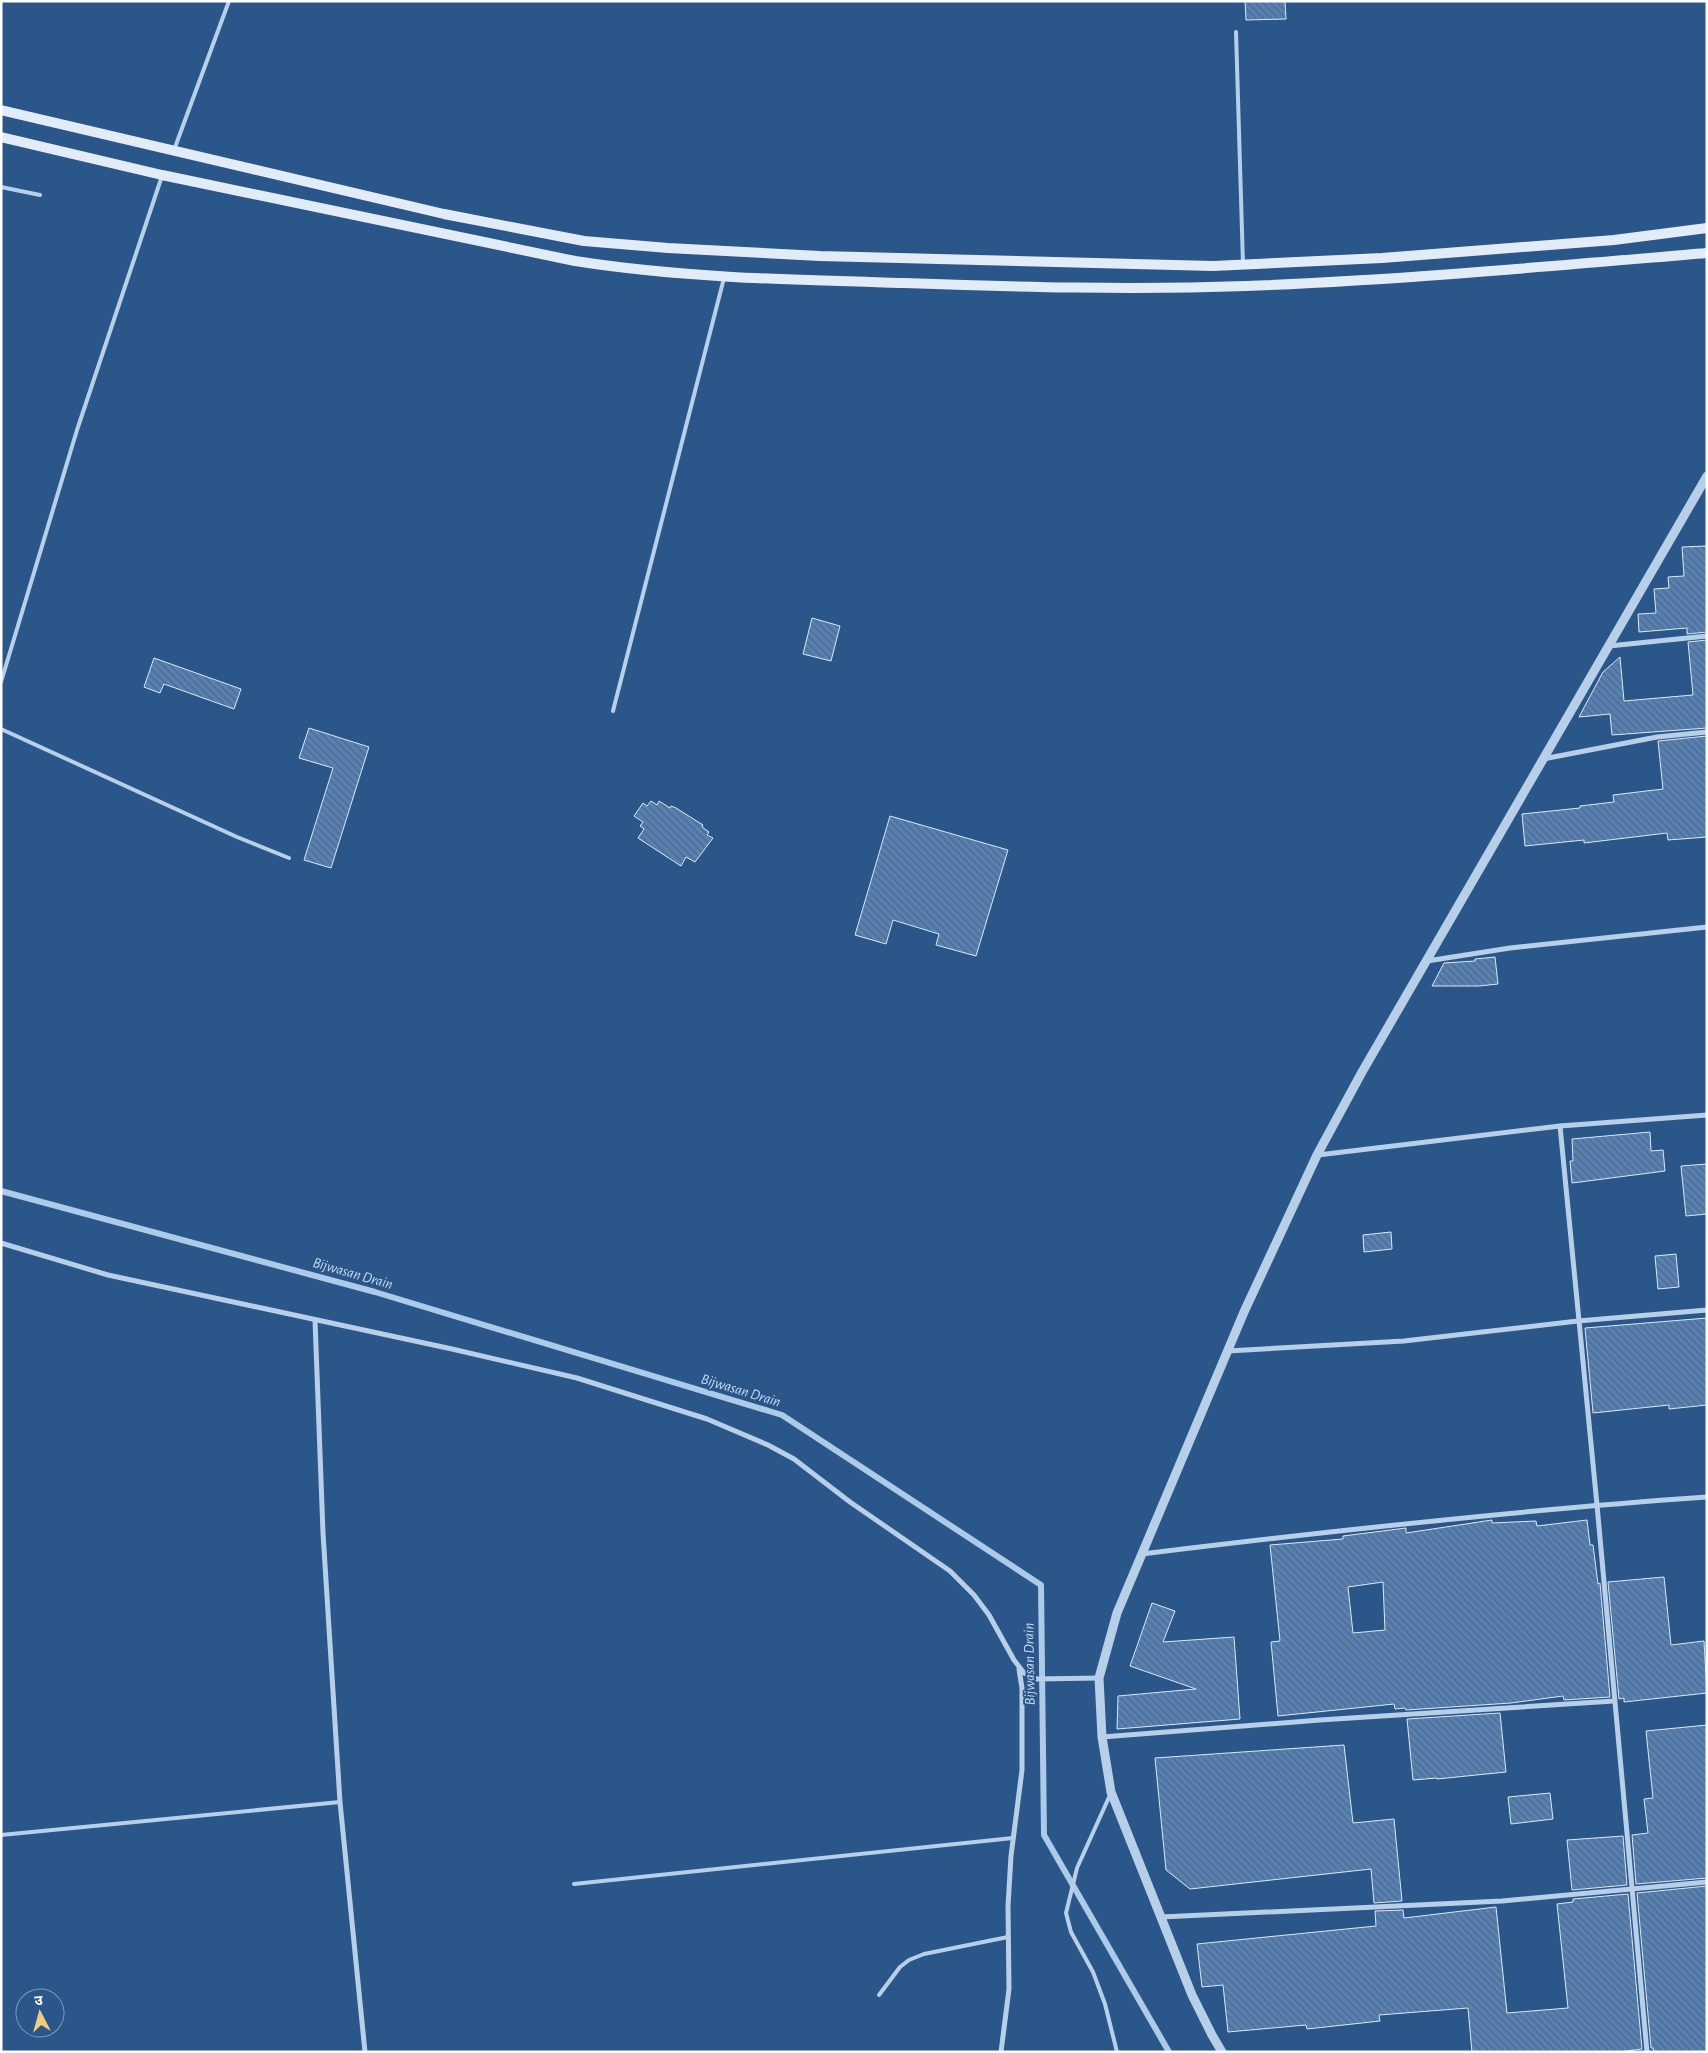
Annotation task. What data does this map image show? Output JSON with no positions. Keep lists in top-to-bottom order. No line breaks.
{"water":["Bijwasan Drain"],"north":"top"}
